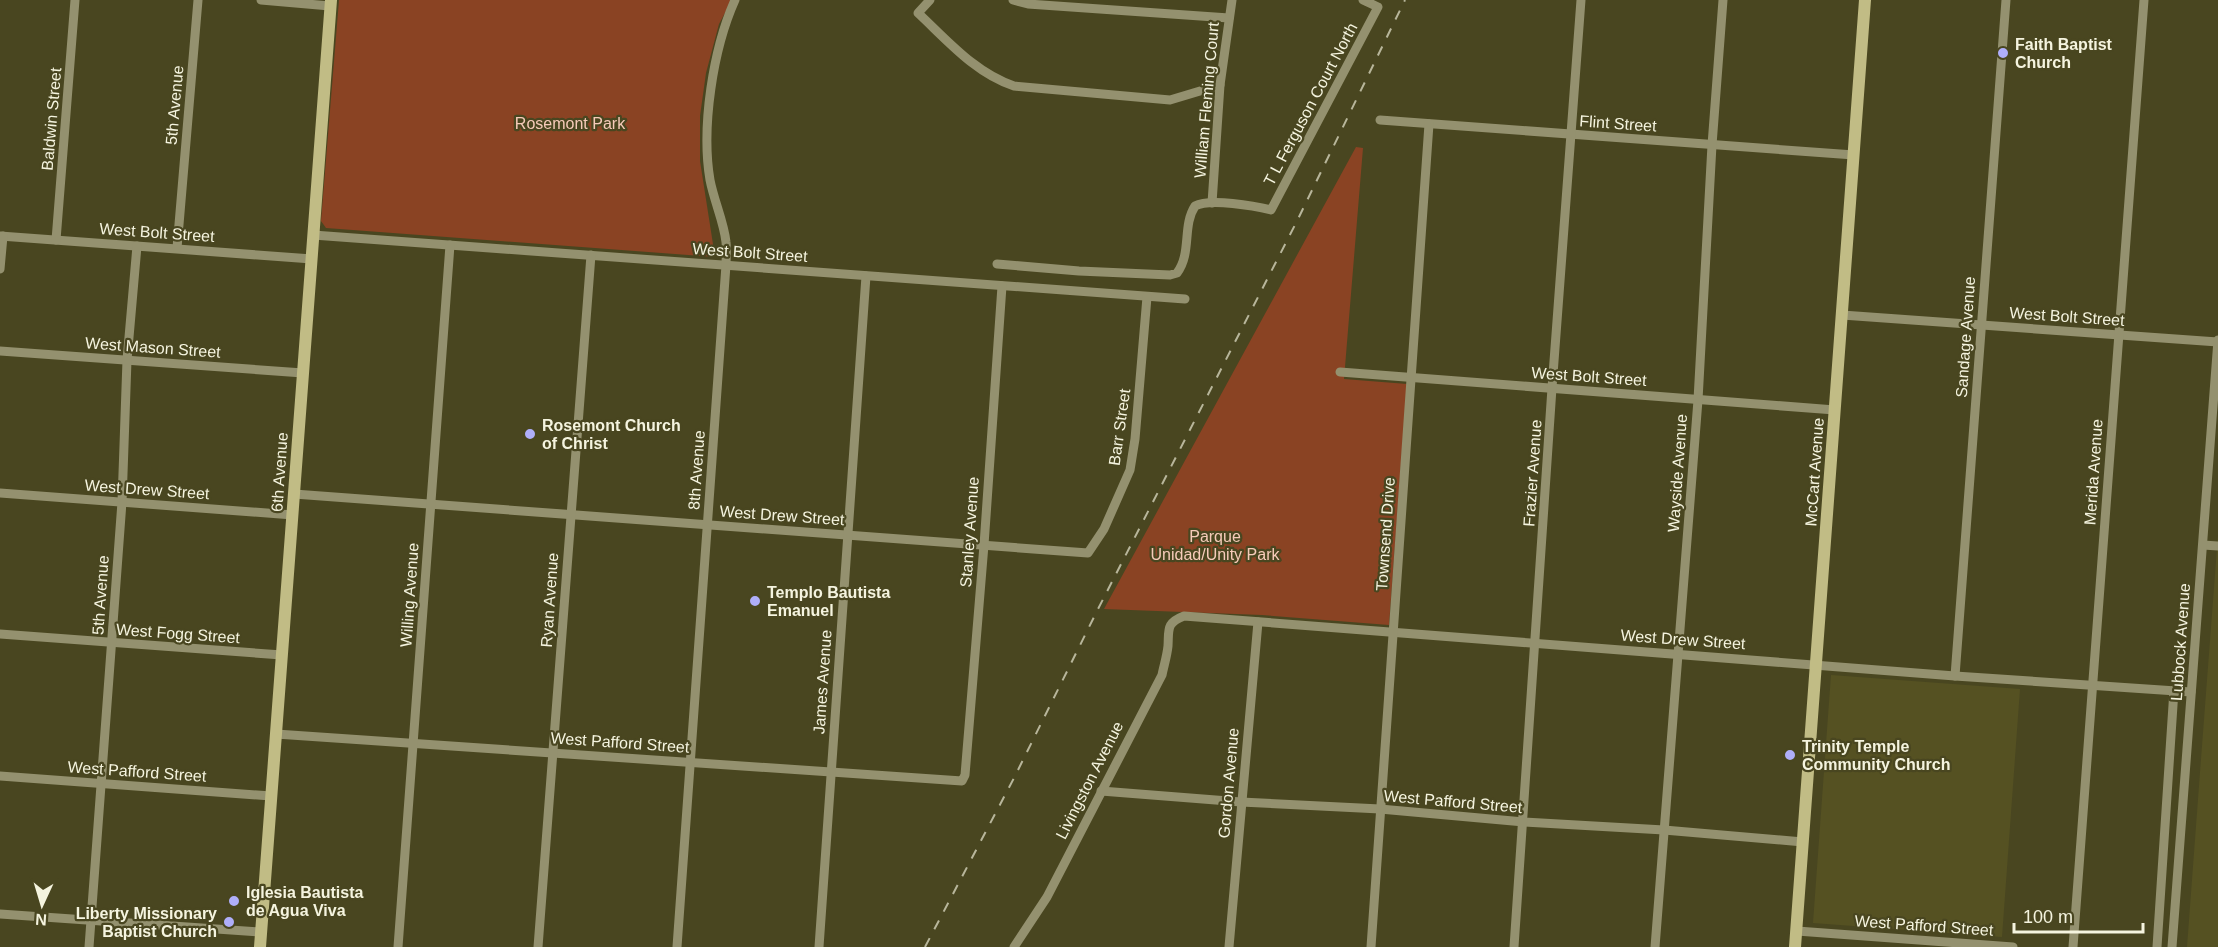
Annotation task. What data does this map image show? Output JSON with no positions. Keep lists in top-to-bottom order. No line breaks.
{"streets":{"main road":["6th Avenue","McCart Avenue"],"street":["William Fleming Court","T L Ferguson Court North","5th Avenue","Baldwin Street","Flint Street","West Bolt Street","Sandage Avenue","West Mason Street","Barr Street","8th Avenue","Merida Avenue","Frazier Avenue","Wayside Avenue","West Drew Street","Stanley Avenue","Townsend Drive","Willing Avenue","Ryan Avenue","West Fogg Street","Lubbock Avenue","James Avenue","West Pafford Street","Livingston Avenue","Gordon Avenue"]},"crossings":[["William Fleming Court","T L Ferguson Court North"],["5th Avenue","West Bolt Street"],["5th Avenue","West Mason Street"],["5th Avenue","West Drew Street"],["5th Avenue","West Fogg Street"],["5th Avenue","West Pafford Street"],["Baldwin Street","West Bolt Street"],["Flint Street","McCart Avenue"],["Flint Street","Frazier Avenue"],["Flint Street","Wayside Avenue"],["Flint Street","Townsend Drive"],["West Bolt Street","Sandage Avenue"],["West Bolt Street","Barr Street"],["West Bolt Street","8th Avenue"],["West Bolt Street","6th Avenue"],["West Bolt Street","McCart Avenue"],["West Bolt Street","Merida Avenue"],["West Bolt Street","Frazier Avenue"],["West Bolt Street","Wayside Avenue"],["West Bolt Street","Stanley Avenue"],["West Bolt Street","Townsend Drive"],["West Bolt Street","Willing Avenue"],["West Bolt Street","Ryan Avenue"],["West Bolt Street","Lubbock Avenue"],["West Bolt Street","James Avenue"],["Sandage Avenue","West Drew Street"],["West Mason Street","6th Avenue"],["Barr Street","West Drew Street"],["8th Avenue","West Drew Street"],["8th Avenue","West Pafford Street"],["6th Avenue","West Drew Street"],["6th Avenue","West Fogg Street"],["6th Avenue","West Pafford Street"],["McCart Avenue","West Drew Street"],["McCart Avenue","West Pafford Street"],["Merida Avenue","West Drew Street"],["Frazier Avenue","West Drew Street"],["Frazier Avenue","West Pafford Street"],["Wayside Avenue","West Drew Street"],["Wayside Avenue","West Pafford Street"],["West Drew Street","Stanley Avenue"],["West Drew Street","Townsend Drive"],["West Drew Street","Willing Avenue"],["West Drew Street","Ryan Avenue"],["West Drew Street","Lubbock Avenue"],["West Drew Street","James Avenue"],["West Drew Street","Livingston Avenue"],["West Drew Street","Gordon Avenue"],["Stanley Avenue","West Pafford Street"],["Townsend Drive","West Pafford Street"],["Willing Avenue","West Pafford Street"],["Ryan Avenue","West Pafford Street"],["James Avenue","West Pafford Street"],["West Pafford Street","Livingston Avenue"],["West Pafford Street","Gordon Avenue"]],"parks":["Rosemont Park","Parque Unidad/Unity Park"],"places":["Faith Baptist Church","Rosemont Church of Christ","Templo Bautista Emanuel","Trinity Temple Community Church","Iglesia Bautista de Agua Viva","Liberty Missionary Baptist Church"],"scale_bar":"100 m","north":"bottom"}
